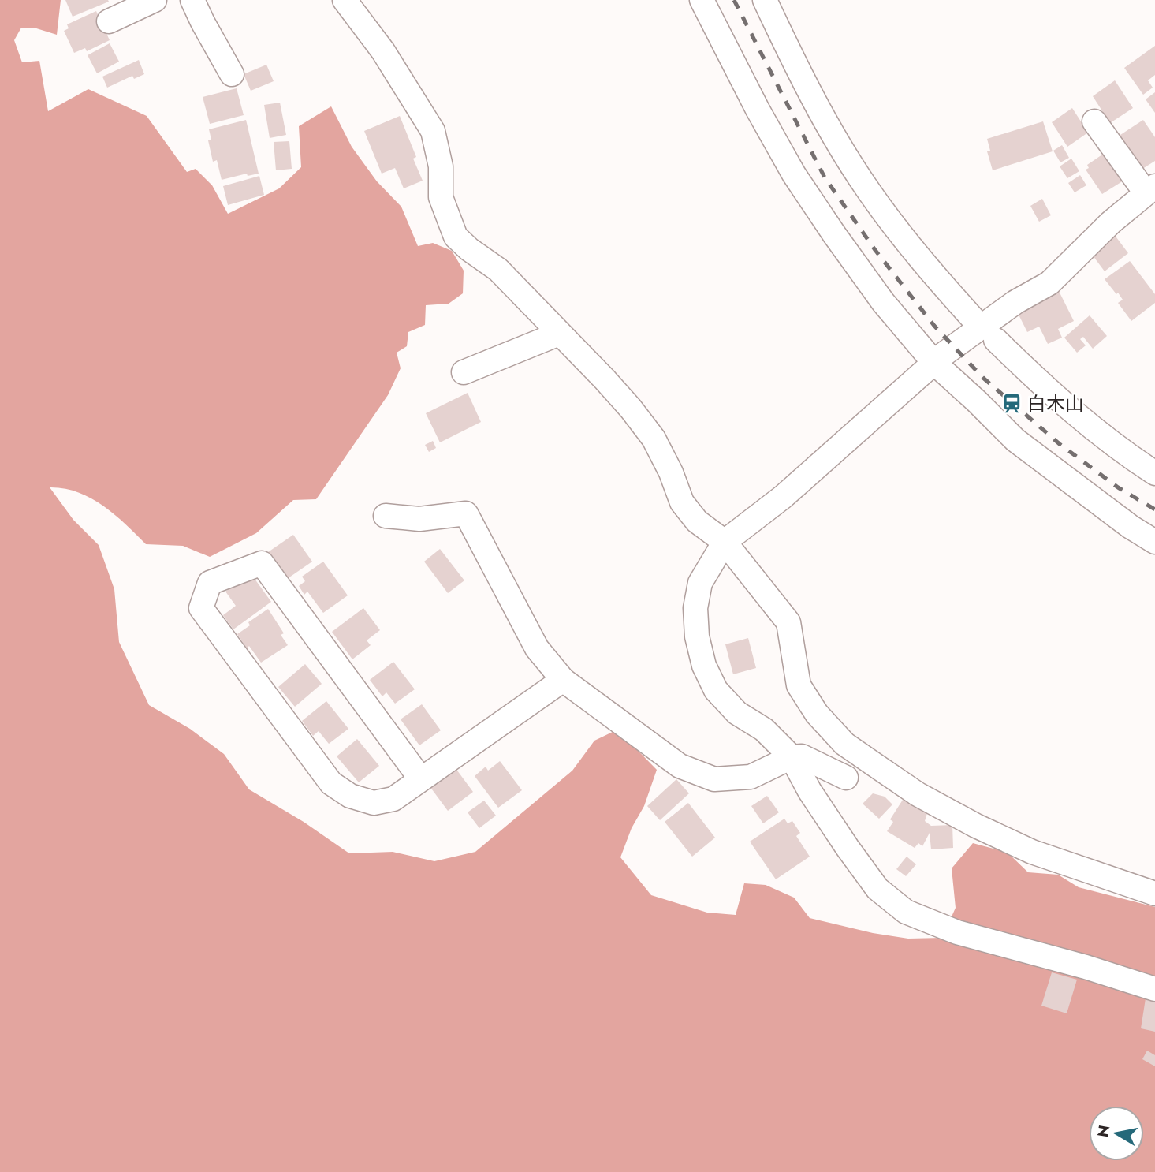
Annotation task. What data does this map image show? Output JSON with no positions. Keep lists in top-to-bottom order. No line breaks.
{"places":{"station":["白木山"]},"north":"left"}
